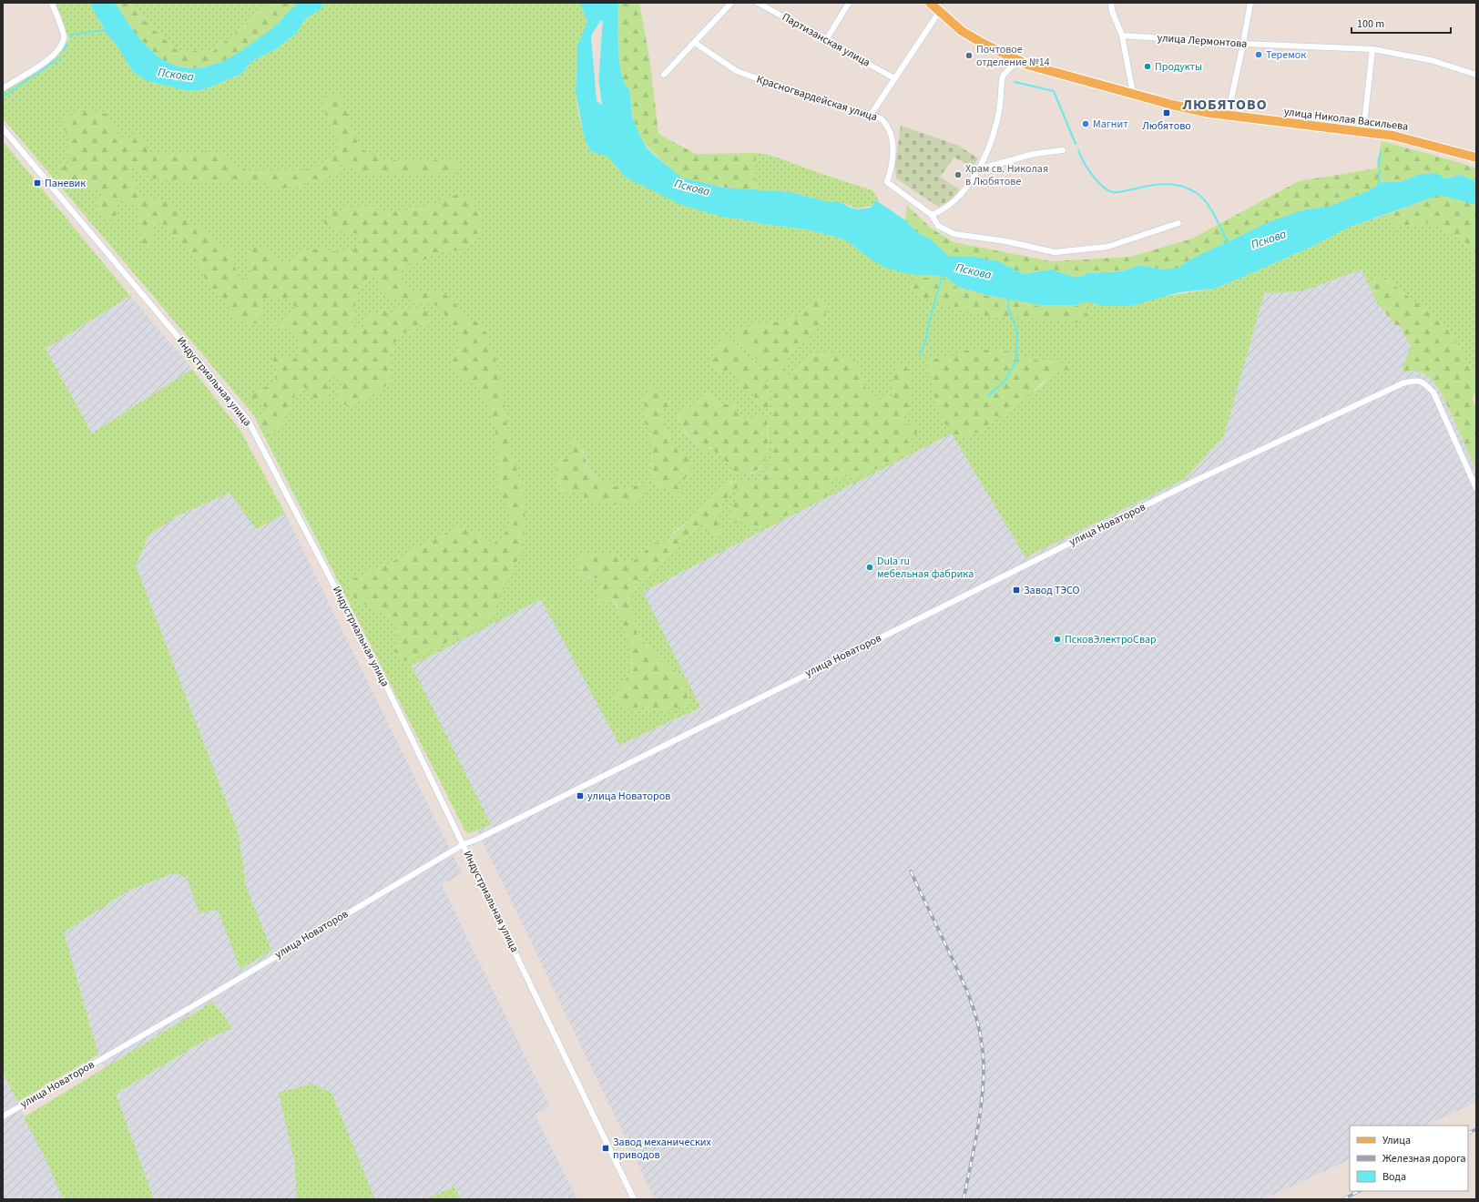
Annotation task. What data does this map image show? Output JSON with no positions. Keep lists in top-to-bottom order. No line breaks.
{"streets":{"main road":["улица Николая Васильева"],"street":["Партизанская улица","улица Лермонтова","Красногвардейская улица","Индустриальная улица","улица Новаторов"]},"crossings":[["Индустриальная улица","улица Новаторов"]],"districts":["ЛЮБЯТОВО"],"water":["Пскова"],"places":{"other":["Теремок","Почтовое отделение №14","Продукты","Магнит","Храм св. Николая в Любятове","Dula ru мебельная фабрика","ПсковЭлектроСвар"],"transit":["Любятово","Паневик","Завод ТЭСО","улица Новаторов","Завод механических приводов"]},"legend":["Улица","Железная дорога","Вода"],"scale_bar":"100 m"}
